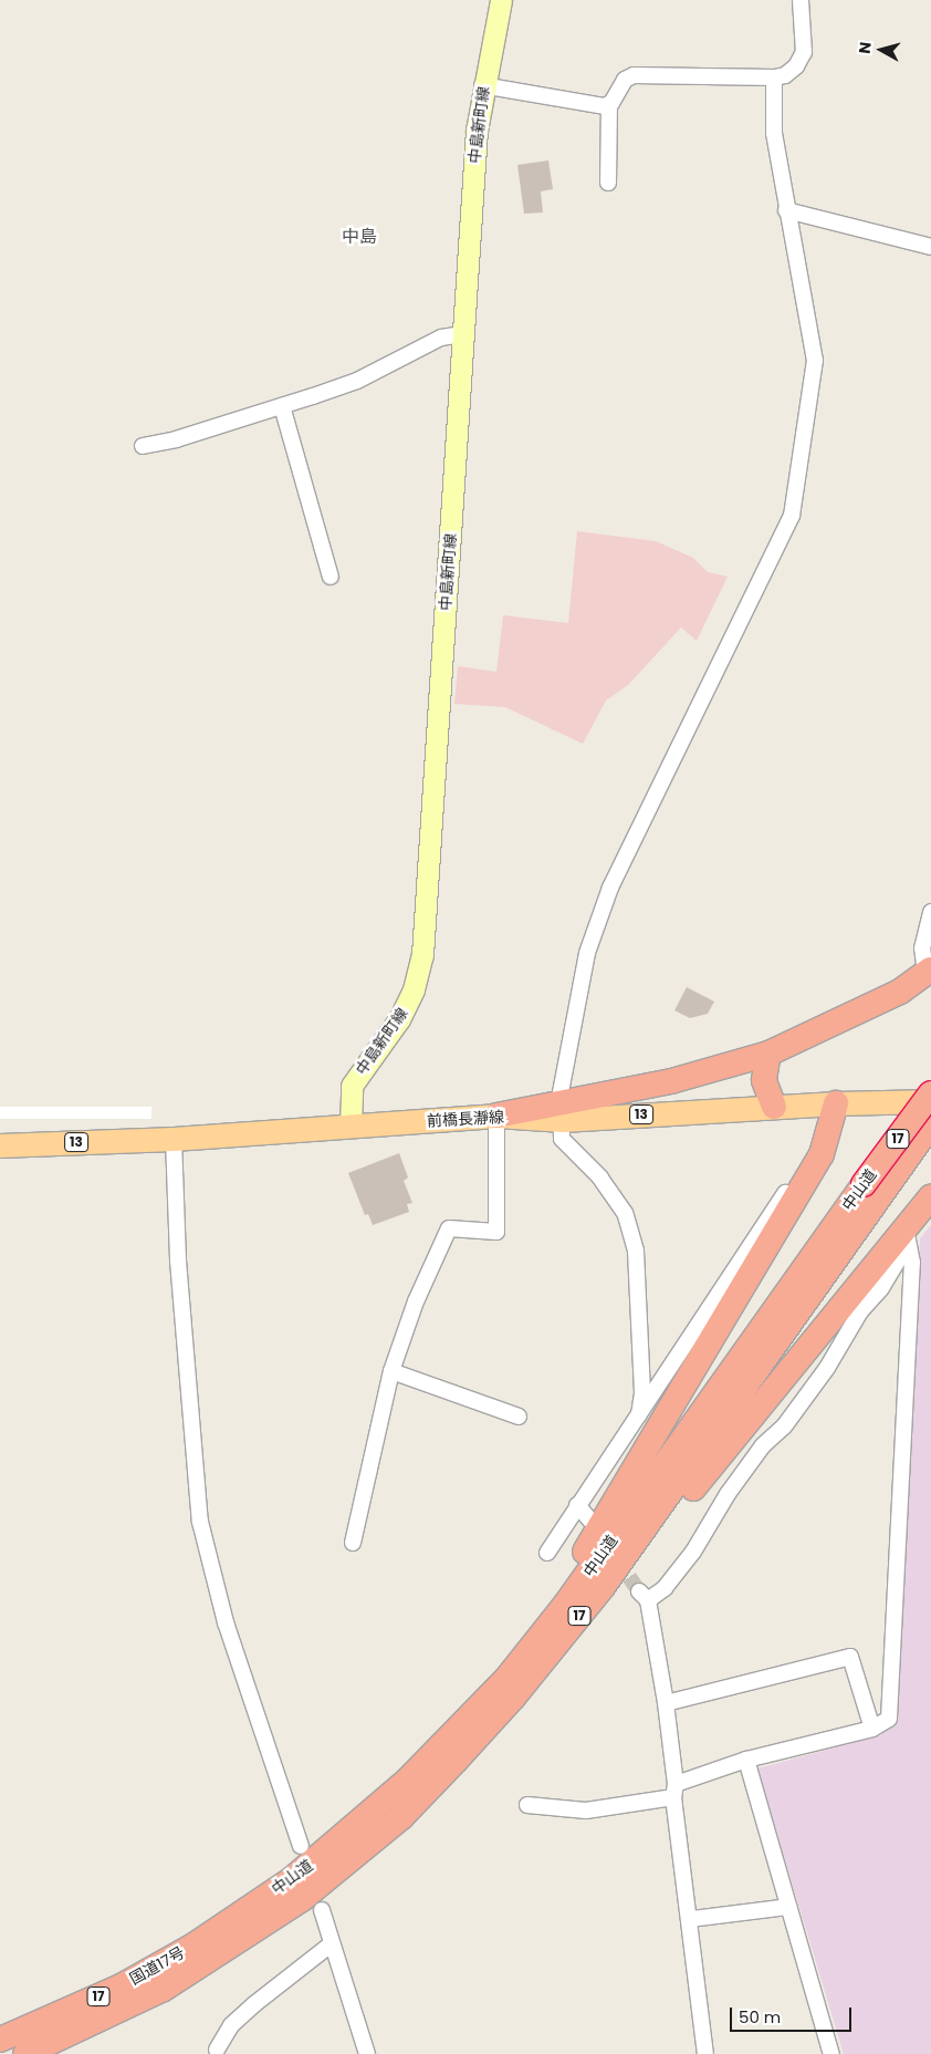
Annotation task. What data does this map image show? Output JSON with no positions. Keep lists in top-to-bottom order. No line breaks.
{"streets":{"highway":["17","中山道","国道17号"],"main road":["中島新町線","13","前橋長瀞線"]},"crossings":[["中島新町線","前橋長瀞線"],["13","17"],["17","中山道"],["中山道","国道17号"]],"districts":["中島"],"scale_bar":"50 m","north":"left"}
